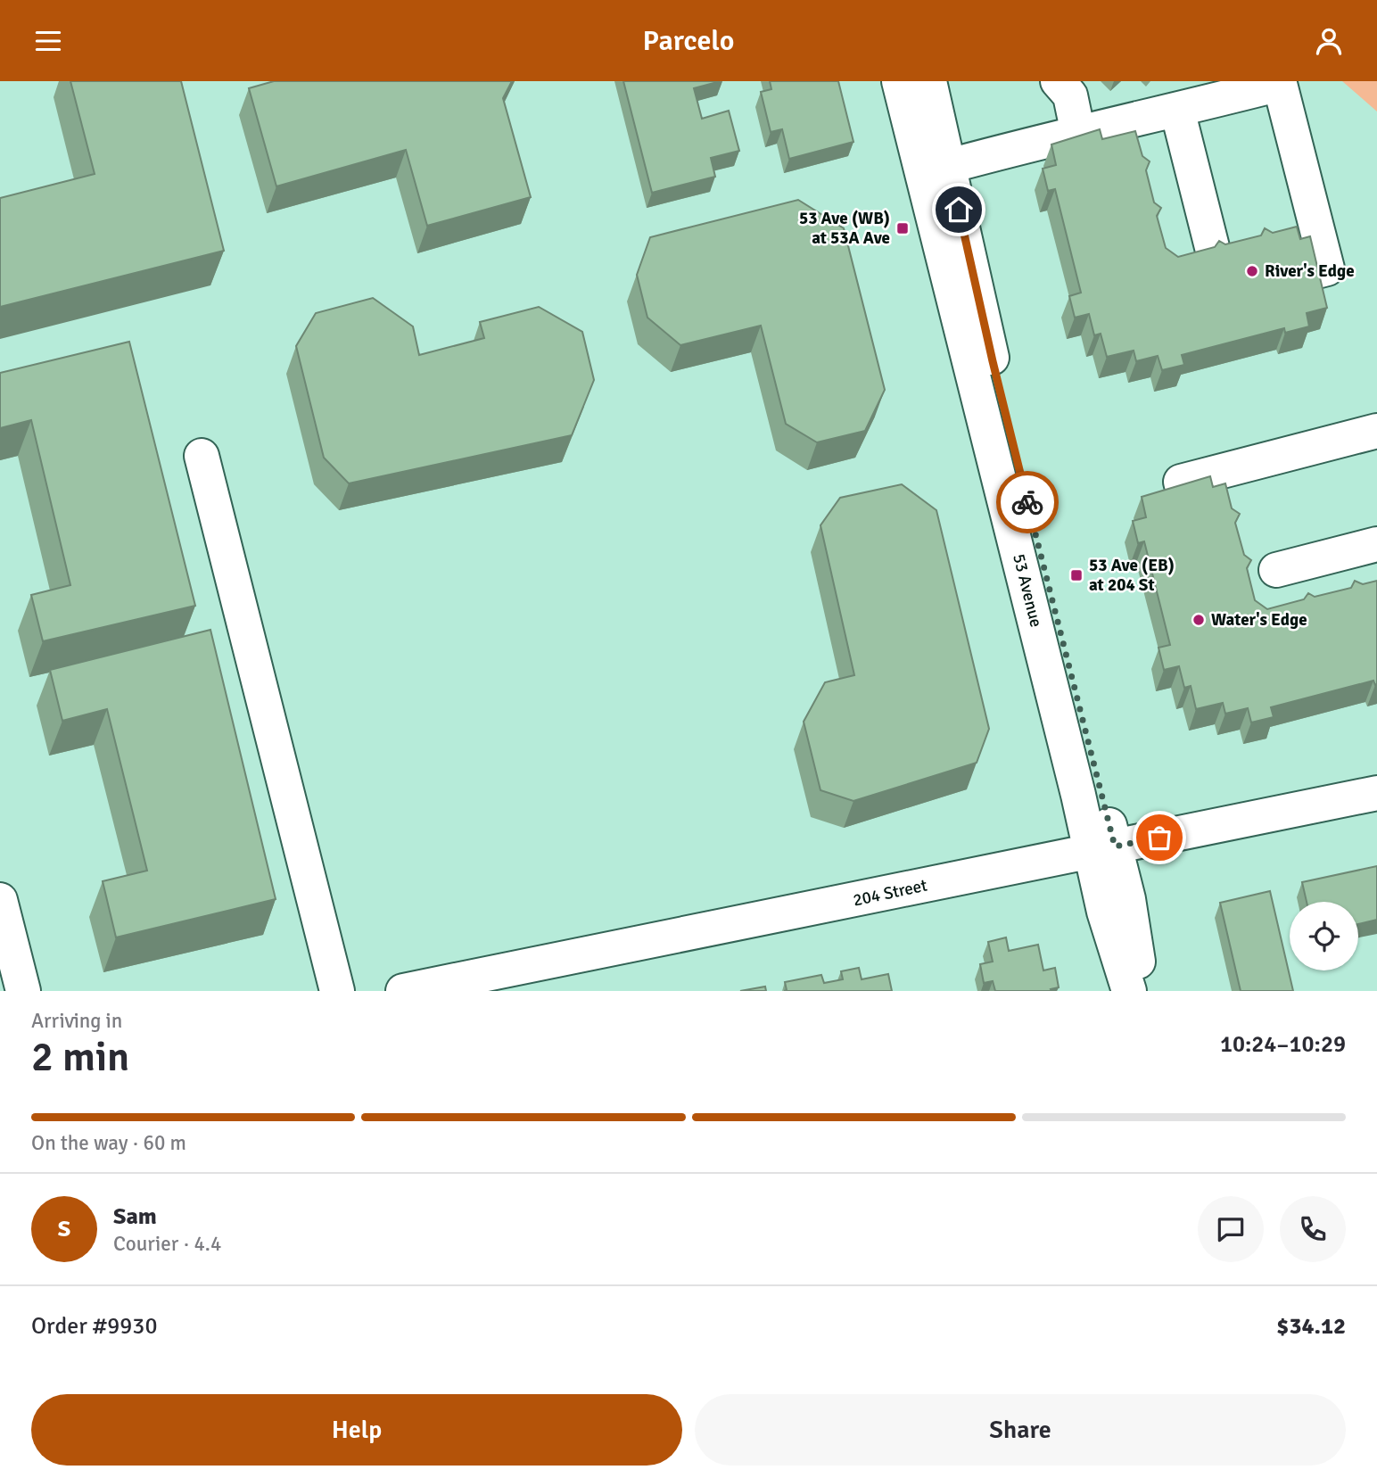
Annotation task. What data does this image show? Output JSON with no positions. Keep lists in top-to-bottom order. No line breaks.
{"streets":{"street":["53 Avenue","204 Street"]},"crossings":[["53 Avenue","204 Street"]],"places":{"transit":["53 Ave (WB) at 53A Ave","53 Ave (EB) at 204 St"],"other":["River's Edge","Water's Edge"]},"page":{"header":"Parcelo","heading":["2 min","Arriving in","10:24–10:29"],"panel":["Sam","Courier · 4.4","Order #9930","$34.12"],"bar":"On the way · 60 m","round":"S","buttons":["Help","Share"]}}
